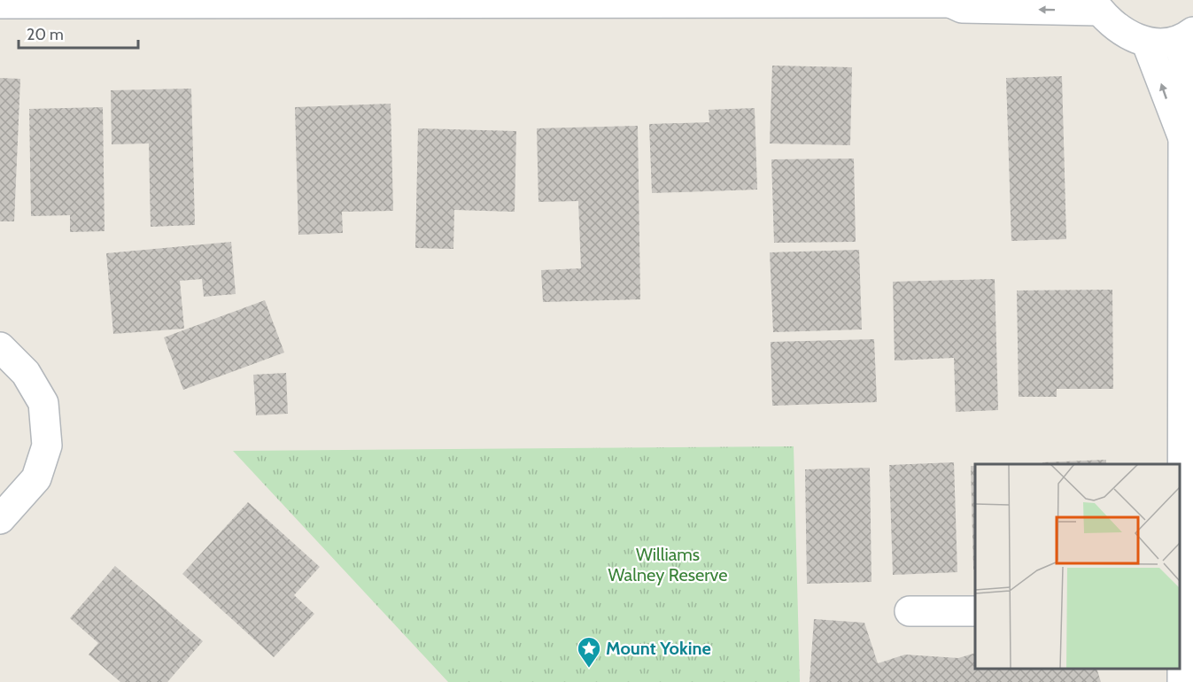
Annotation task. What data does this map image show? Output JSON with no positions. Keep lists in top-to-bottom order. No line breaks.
{"parks":["Williams Walney Reserve"],"places":{"place":["Mount Yokine"]},"scale_bar":"20 m"}
